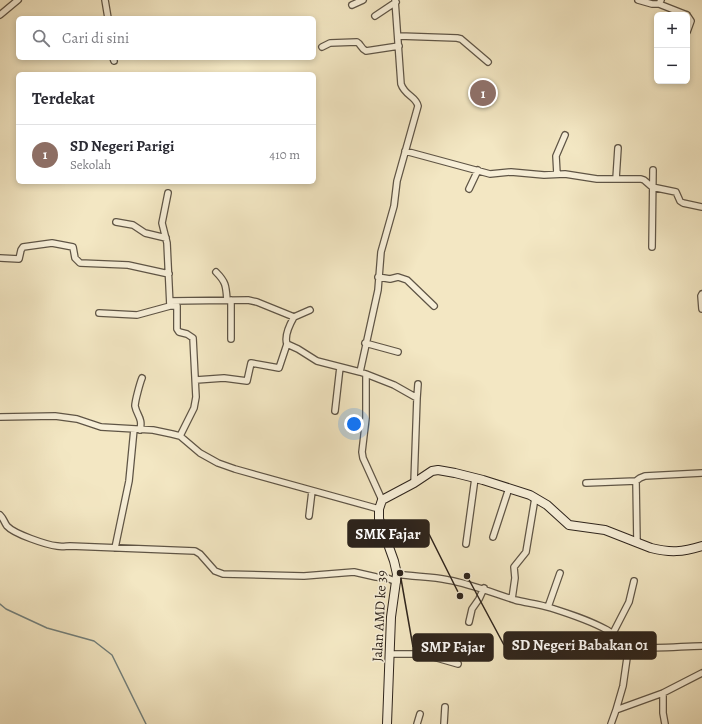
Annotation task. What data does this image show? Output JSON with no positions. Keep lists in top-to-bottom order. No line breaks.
{"streets":{"street":["Jalan AMD ke 39"]},"places":["SMP Fajar","SD Negeri Babakan 01","SMK Fajar"],"page":{"map_buttons":["+","−"],"search":"Cari di sini","heading":"Terdekat","pins":"1","list":[{"mark":"1","name":"SD Negeri Parigi","note":"Sekolah","value":"410 m"}]}}
